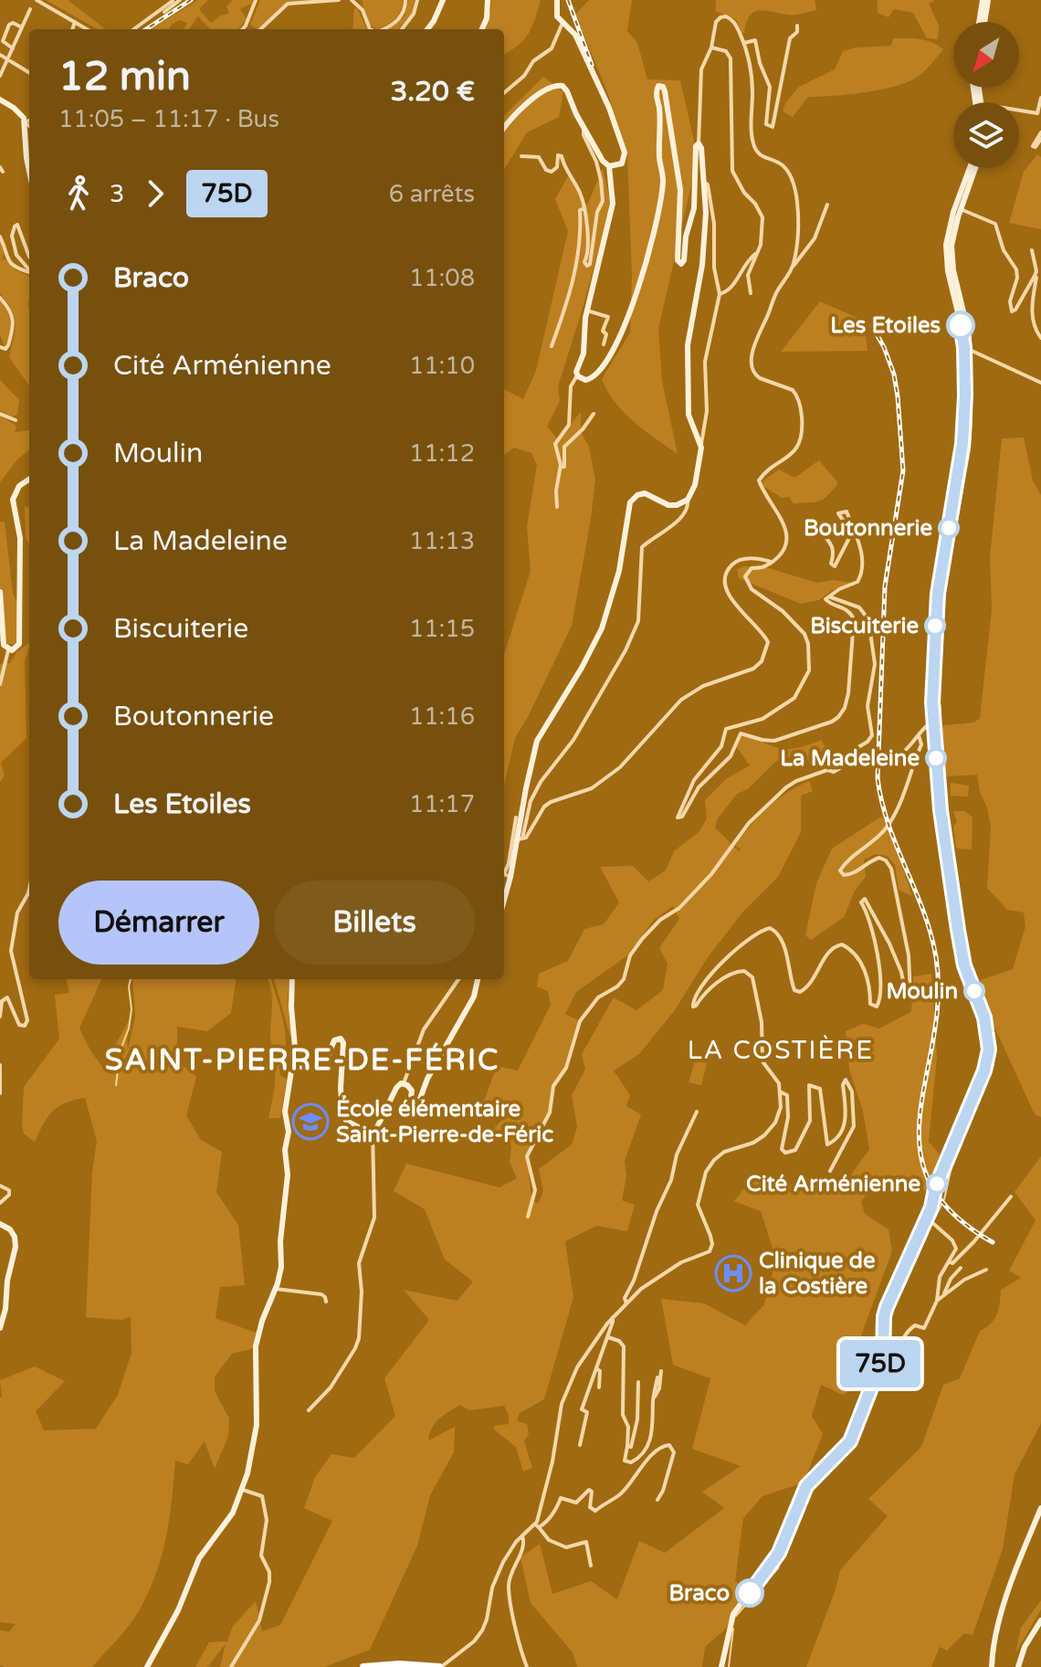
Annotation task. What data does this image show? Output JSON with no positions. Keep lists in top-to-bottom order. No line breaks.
{"districts":["LA COSTIÈRE","SAINT-PIERRE-DE-FÉRIC"],"places":{"other":["Les Etoiles","Boutonnerie","Biscuiterie","La Madeleine","Moulin","Cité Arménienne","Braco"],"school or university":["École élémentaire Saint-Pierre-de-Féric"],"hospital":["Clinique de la Costière"]},"lines":["bus line 75D"],"north":"bottom left","page":{"on_map":"75D","heading":["12 min","11:05 – 11:17 · Bus","3.20 €"],"legs":["3","75D","6 arrêts"],"list":[{"name":"Braco","value":"11:08"},{"name":"Cité Arménienne","value":"11:10"},{"name":"Moulin","value":"11:12"},{"name":"La Madeleine","value":"11:13"},{"name":"Biscuiterie","value":"11:15"},{"name":"Boutonnerie","value":"11:16"},{"name":"Les Etoiles","value":"11:17"}],"buttons":["Démarrer","Billets"]}}
